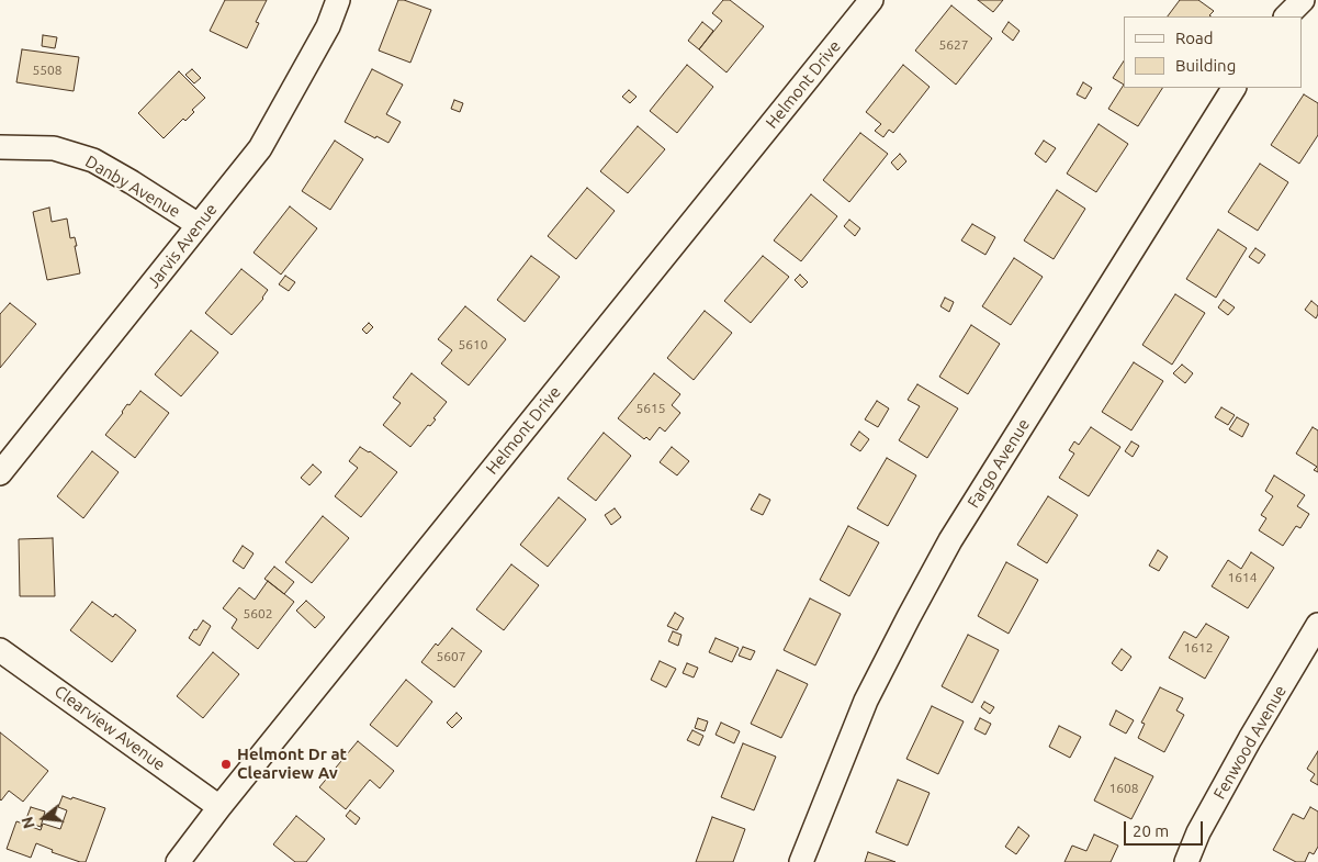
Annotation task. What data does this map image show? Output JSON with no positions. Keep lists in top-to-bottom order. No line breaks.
{"streets":{"street":["Helmont Drive","Danby Avenue","Jarvis Avenue","Fargo Avenue","Clearview Avenue","Fenwood Avenue"]},"crossings":[["Helmont Drive","Clearview Avenue"],["Danby Avenue","Jarvis Avenue"]],"places":["Helmont Dr at Clearview Av"],"house_numbers":["5627","5508","5610","5615","1614","5602","1612","5607","1608"],"legend":["Road","Building"],"scale_bar":"20 m","north":"left"}
